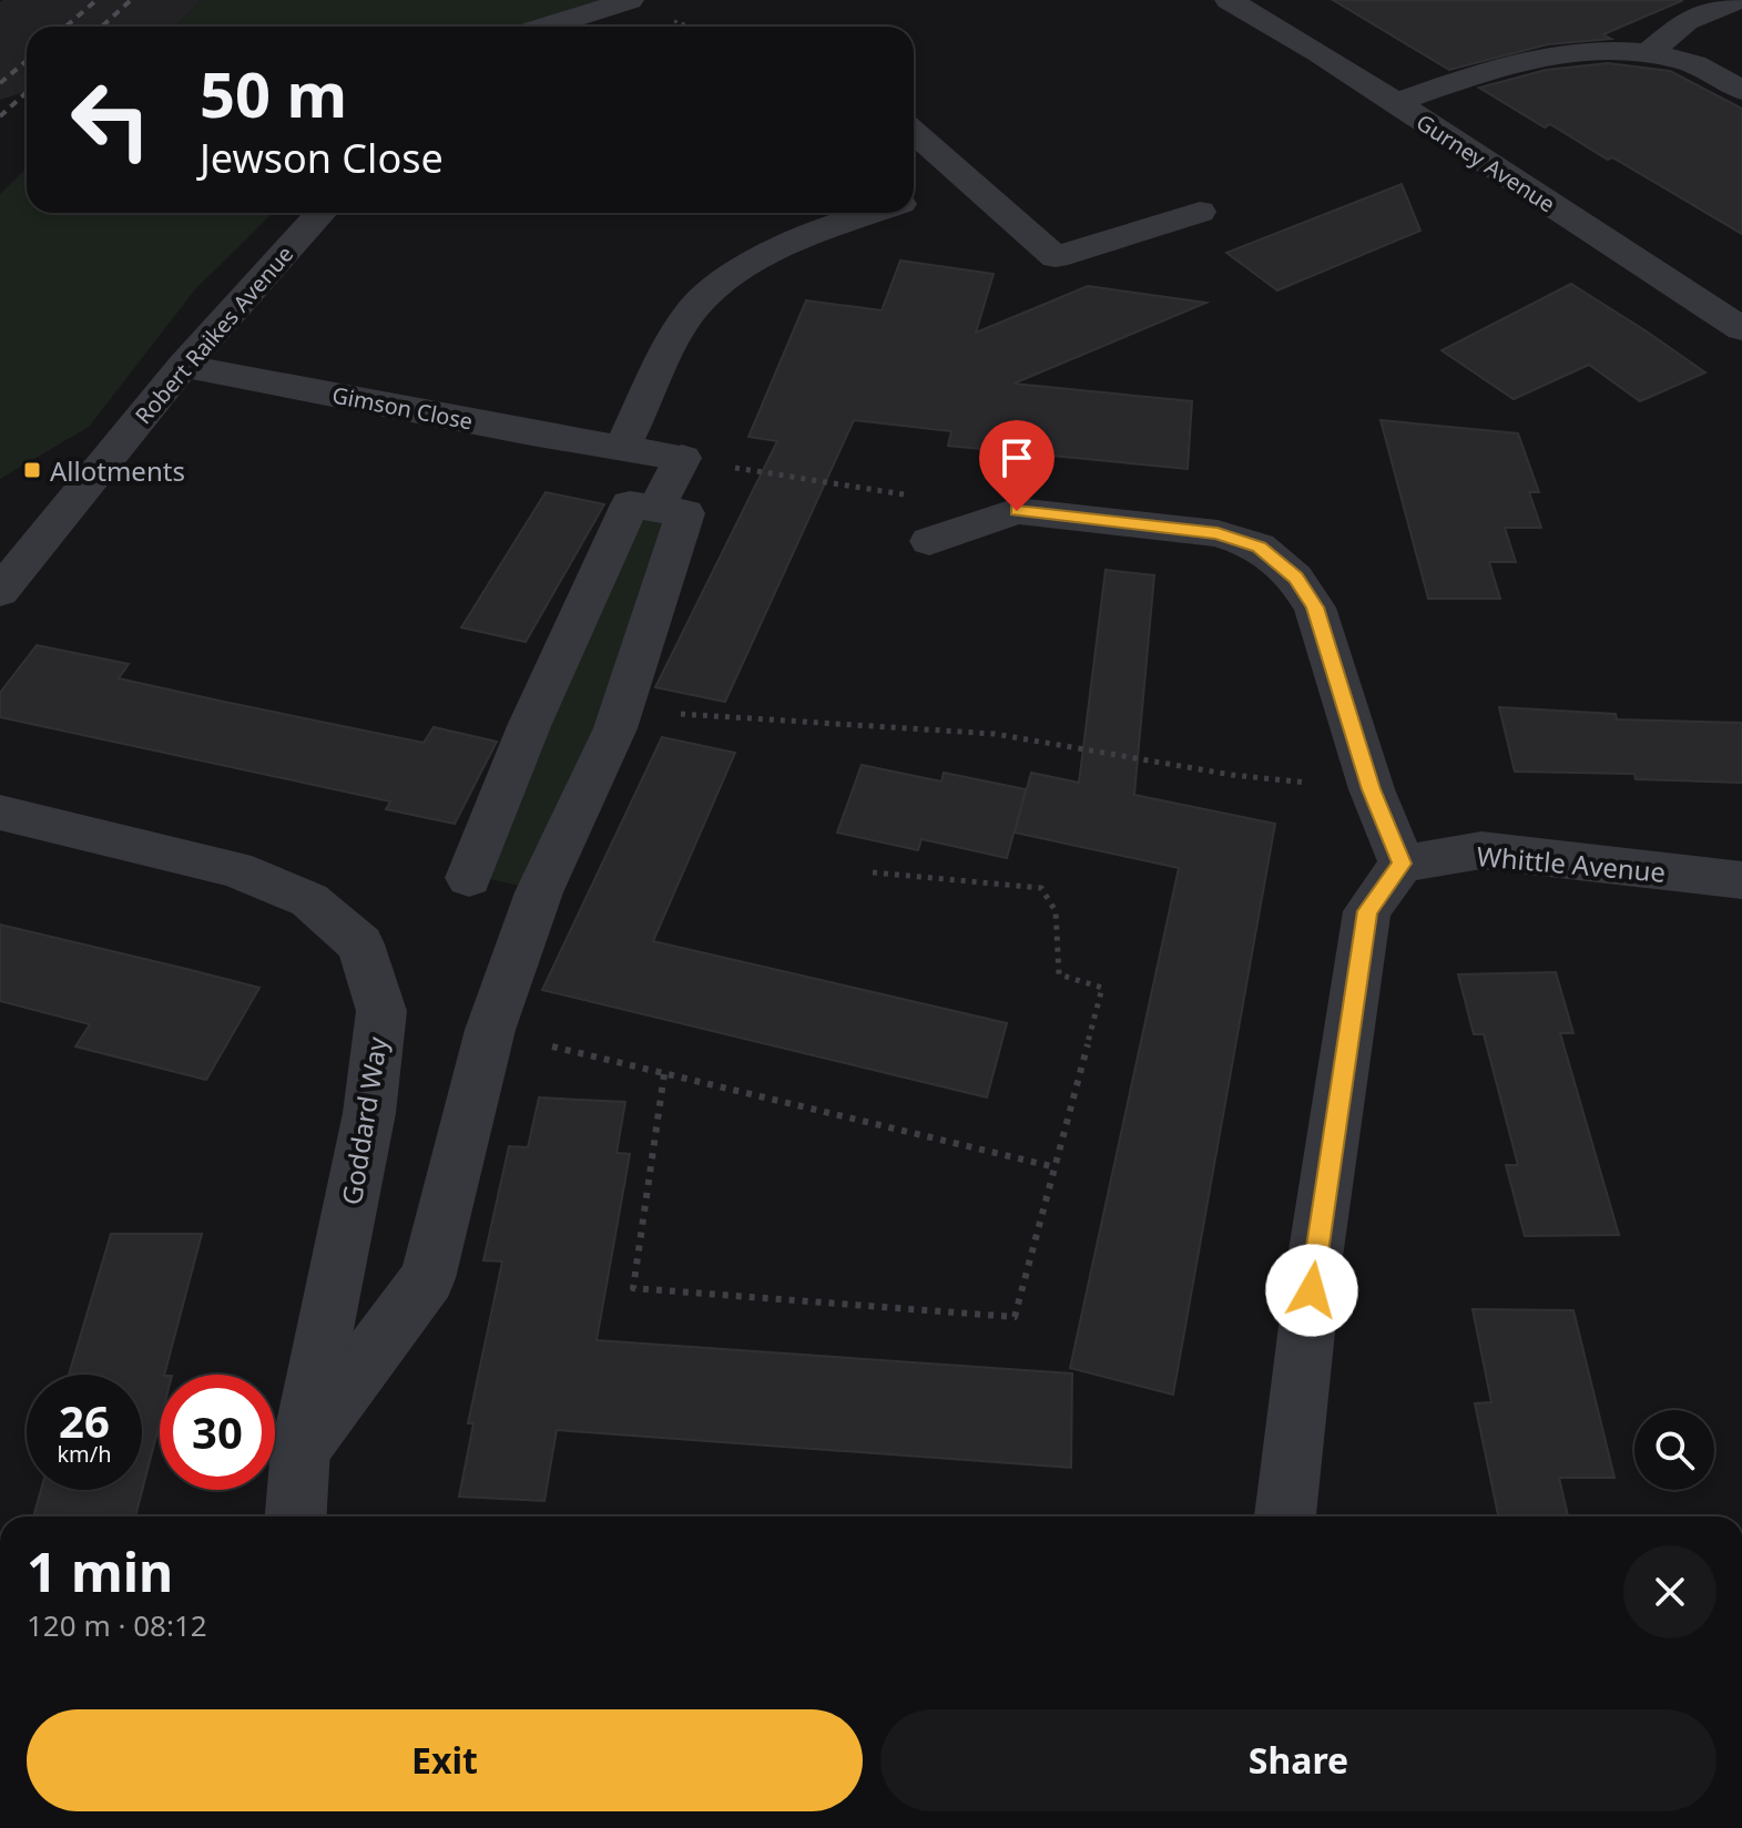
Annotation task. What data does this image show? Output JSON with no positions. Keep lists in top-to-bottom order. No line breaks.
{"streets":{"street":["Gurney Avenue","Robert Raikes Avenue","Gimson Close","Whittle Avenue","Goddard Way"]},"crossings":[["Robert Raikes Avenue","Gimson Close"]],"places":{"transit":["Allotments"]},"page":{"turn":["50 m","Jewson Close"],"speed":"26 km/h","limit":"30","heading":["1 min","120 m · 08:12"],"buttons":["Exit","Share"]}}
